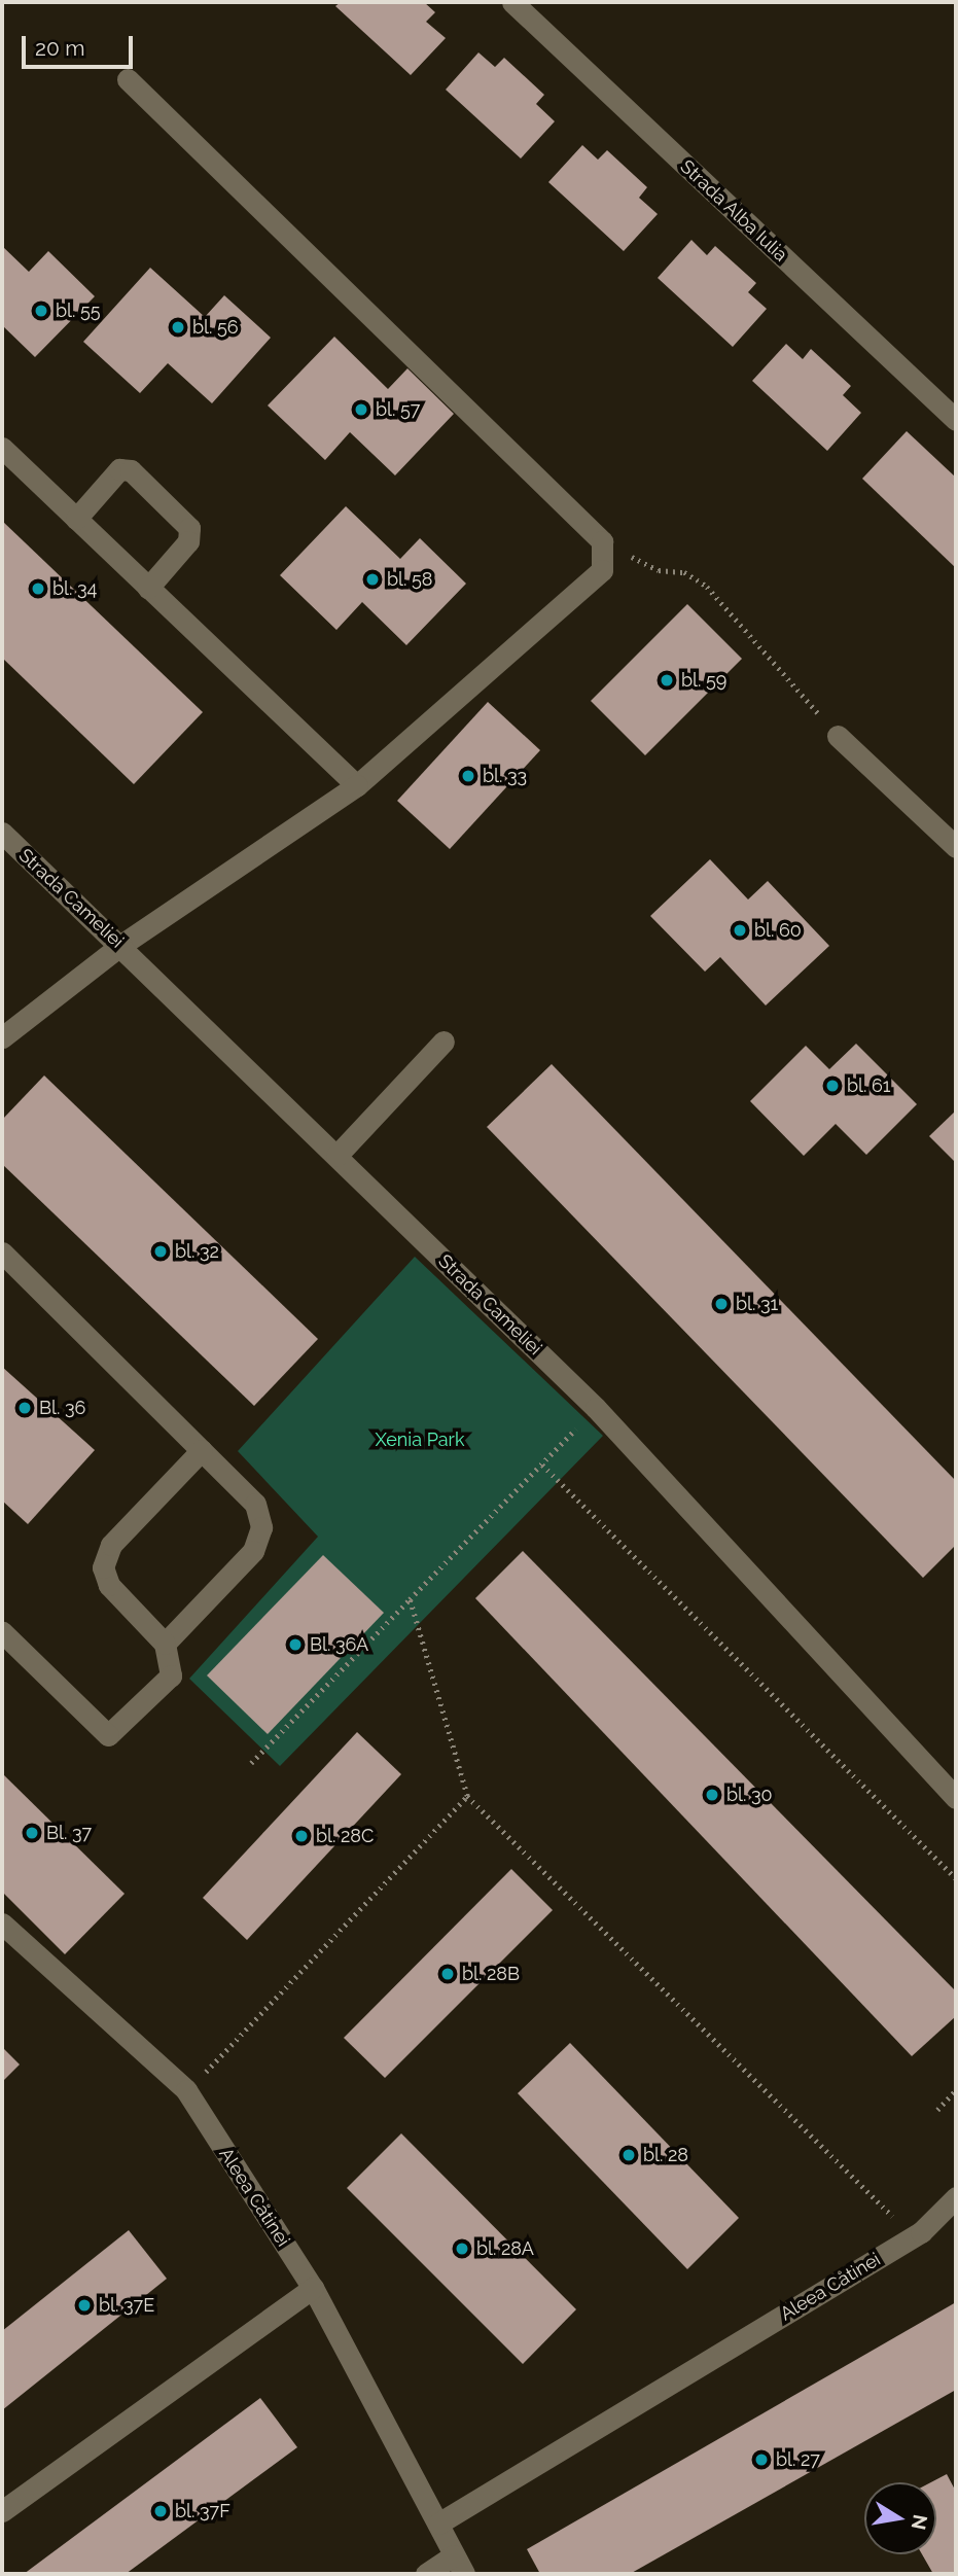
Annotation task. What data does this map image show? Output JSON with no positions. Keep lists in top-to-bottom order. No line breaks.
{"streets":{"street":["Strada Alba Iulia","Strada Cameliei","Aleea Cătinei"]},"parks":["Xenia Park"],"places":["bl. 55","bl. 56","bl. 57","bl. 58","bl. 34","bl. 59","bl. 33","bl. 60","bl. 61","bl. 32","bl. 31","Bl. 36","Bl. 36A","bl. 30","Bl. 37","bl. 28C","bl. 28B","bl. 28","bl. 28A","bl. 37E","bl. 27","bl. 37F"],"scale_bar":"20 m","north":"right"}
